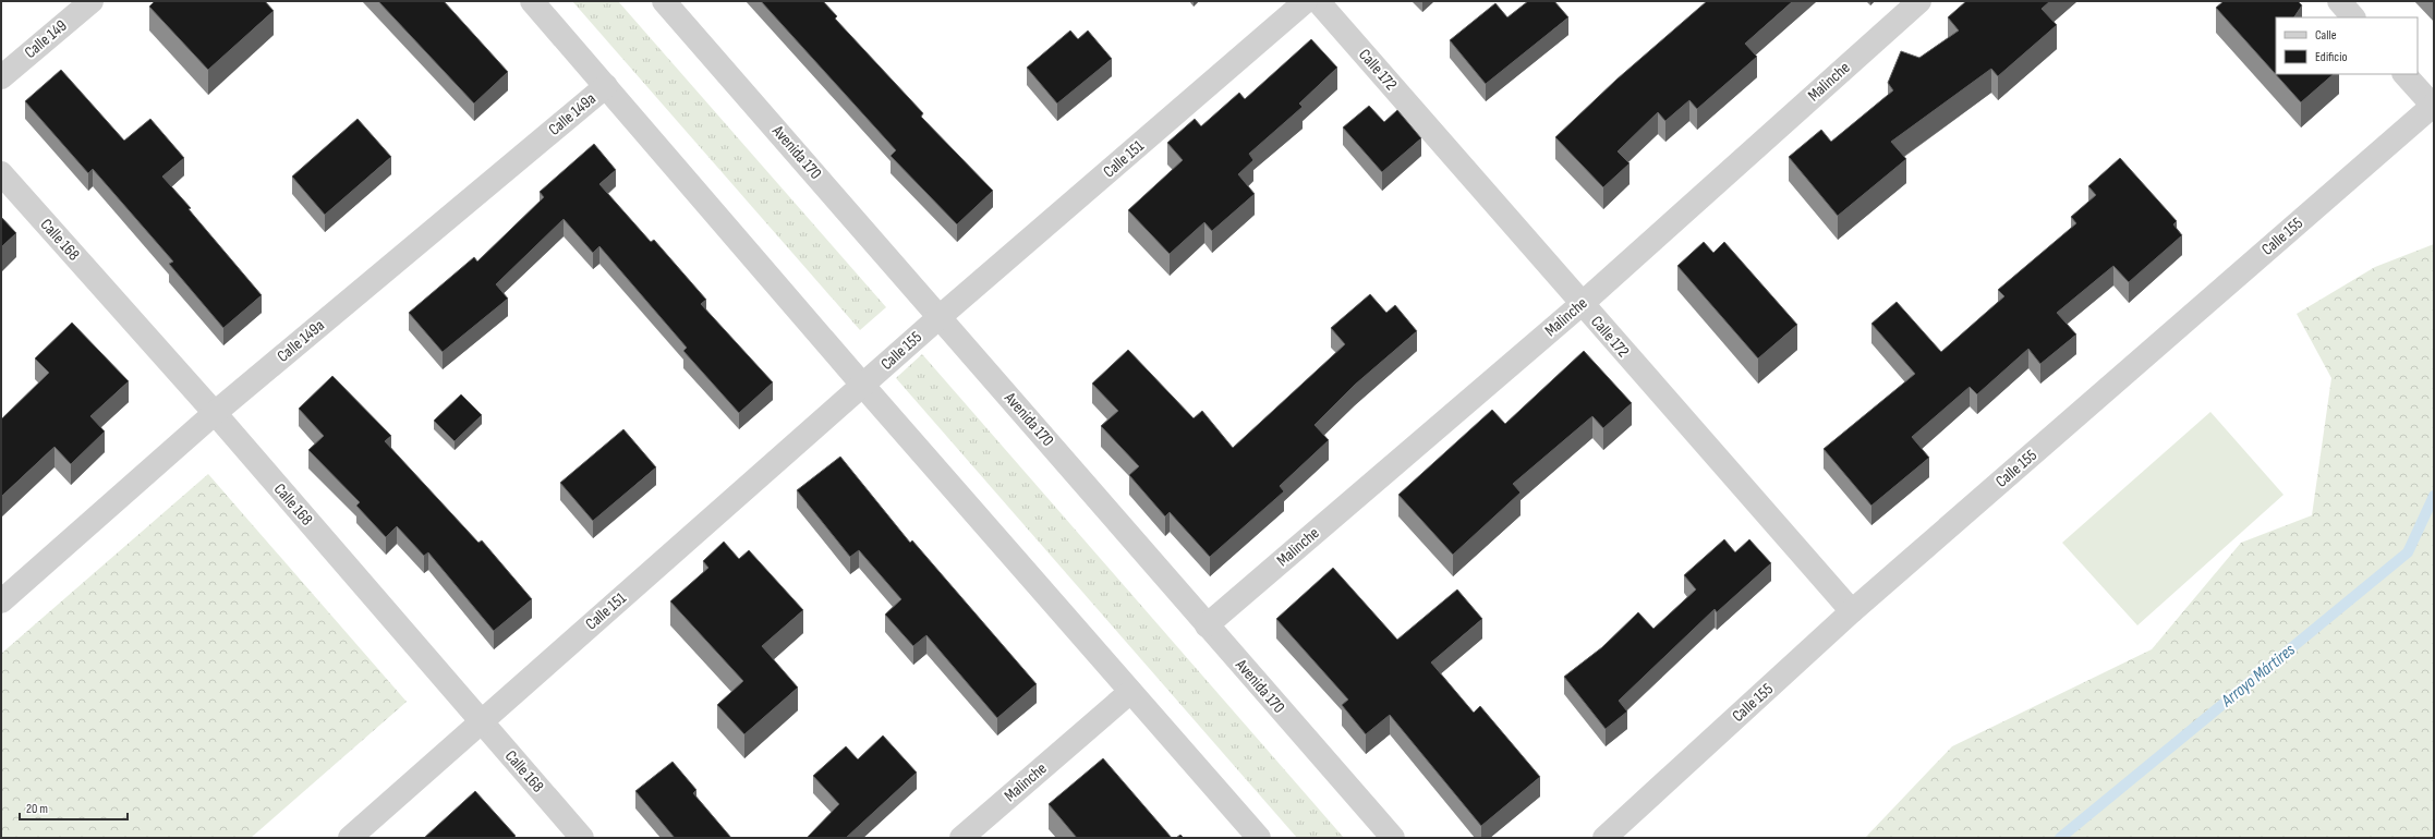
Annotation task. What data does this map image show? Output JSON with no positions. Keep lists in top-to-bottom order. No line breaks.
{"streets":{"street":["Calle 149","Calle 172","Malinche","Calle 149a","Avenida 170","Calle 151","Calle 155","Calle 168"]},"crossings":[["Calle 172","Malinche"],["Calle 172","Calle 155"],["Malinche","Avenida 170"],["Calle 149a","Calle 168"],["Avenida 170","Calle 151"],["Avenida 170","Calle 155"],["Calle 151","Calle 155"],["Calle 151","Calle 168"]],"water":["Arroyo Mártires"],"legend":["Calle","Edificio"],"scale_bar":"20 m"}
